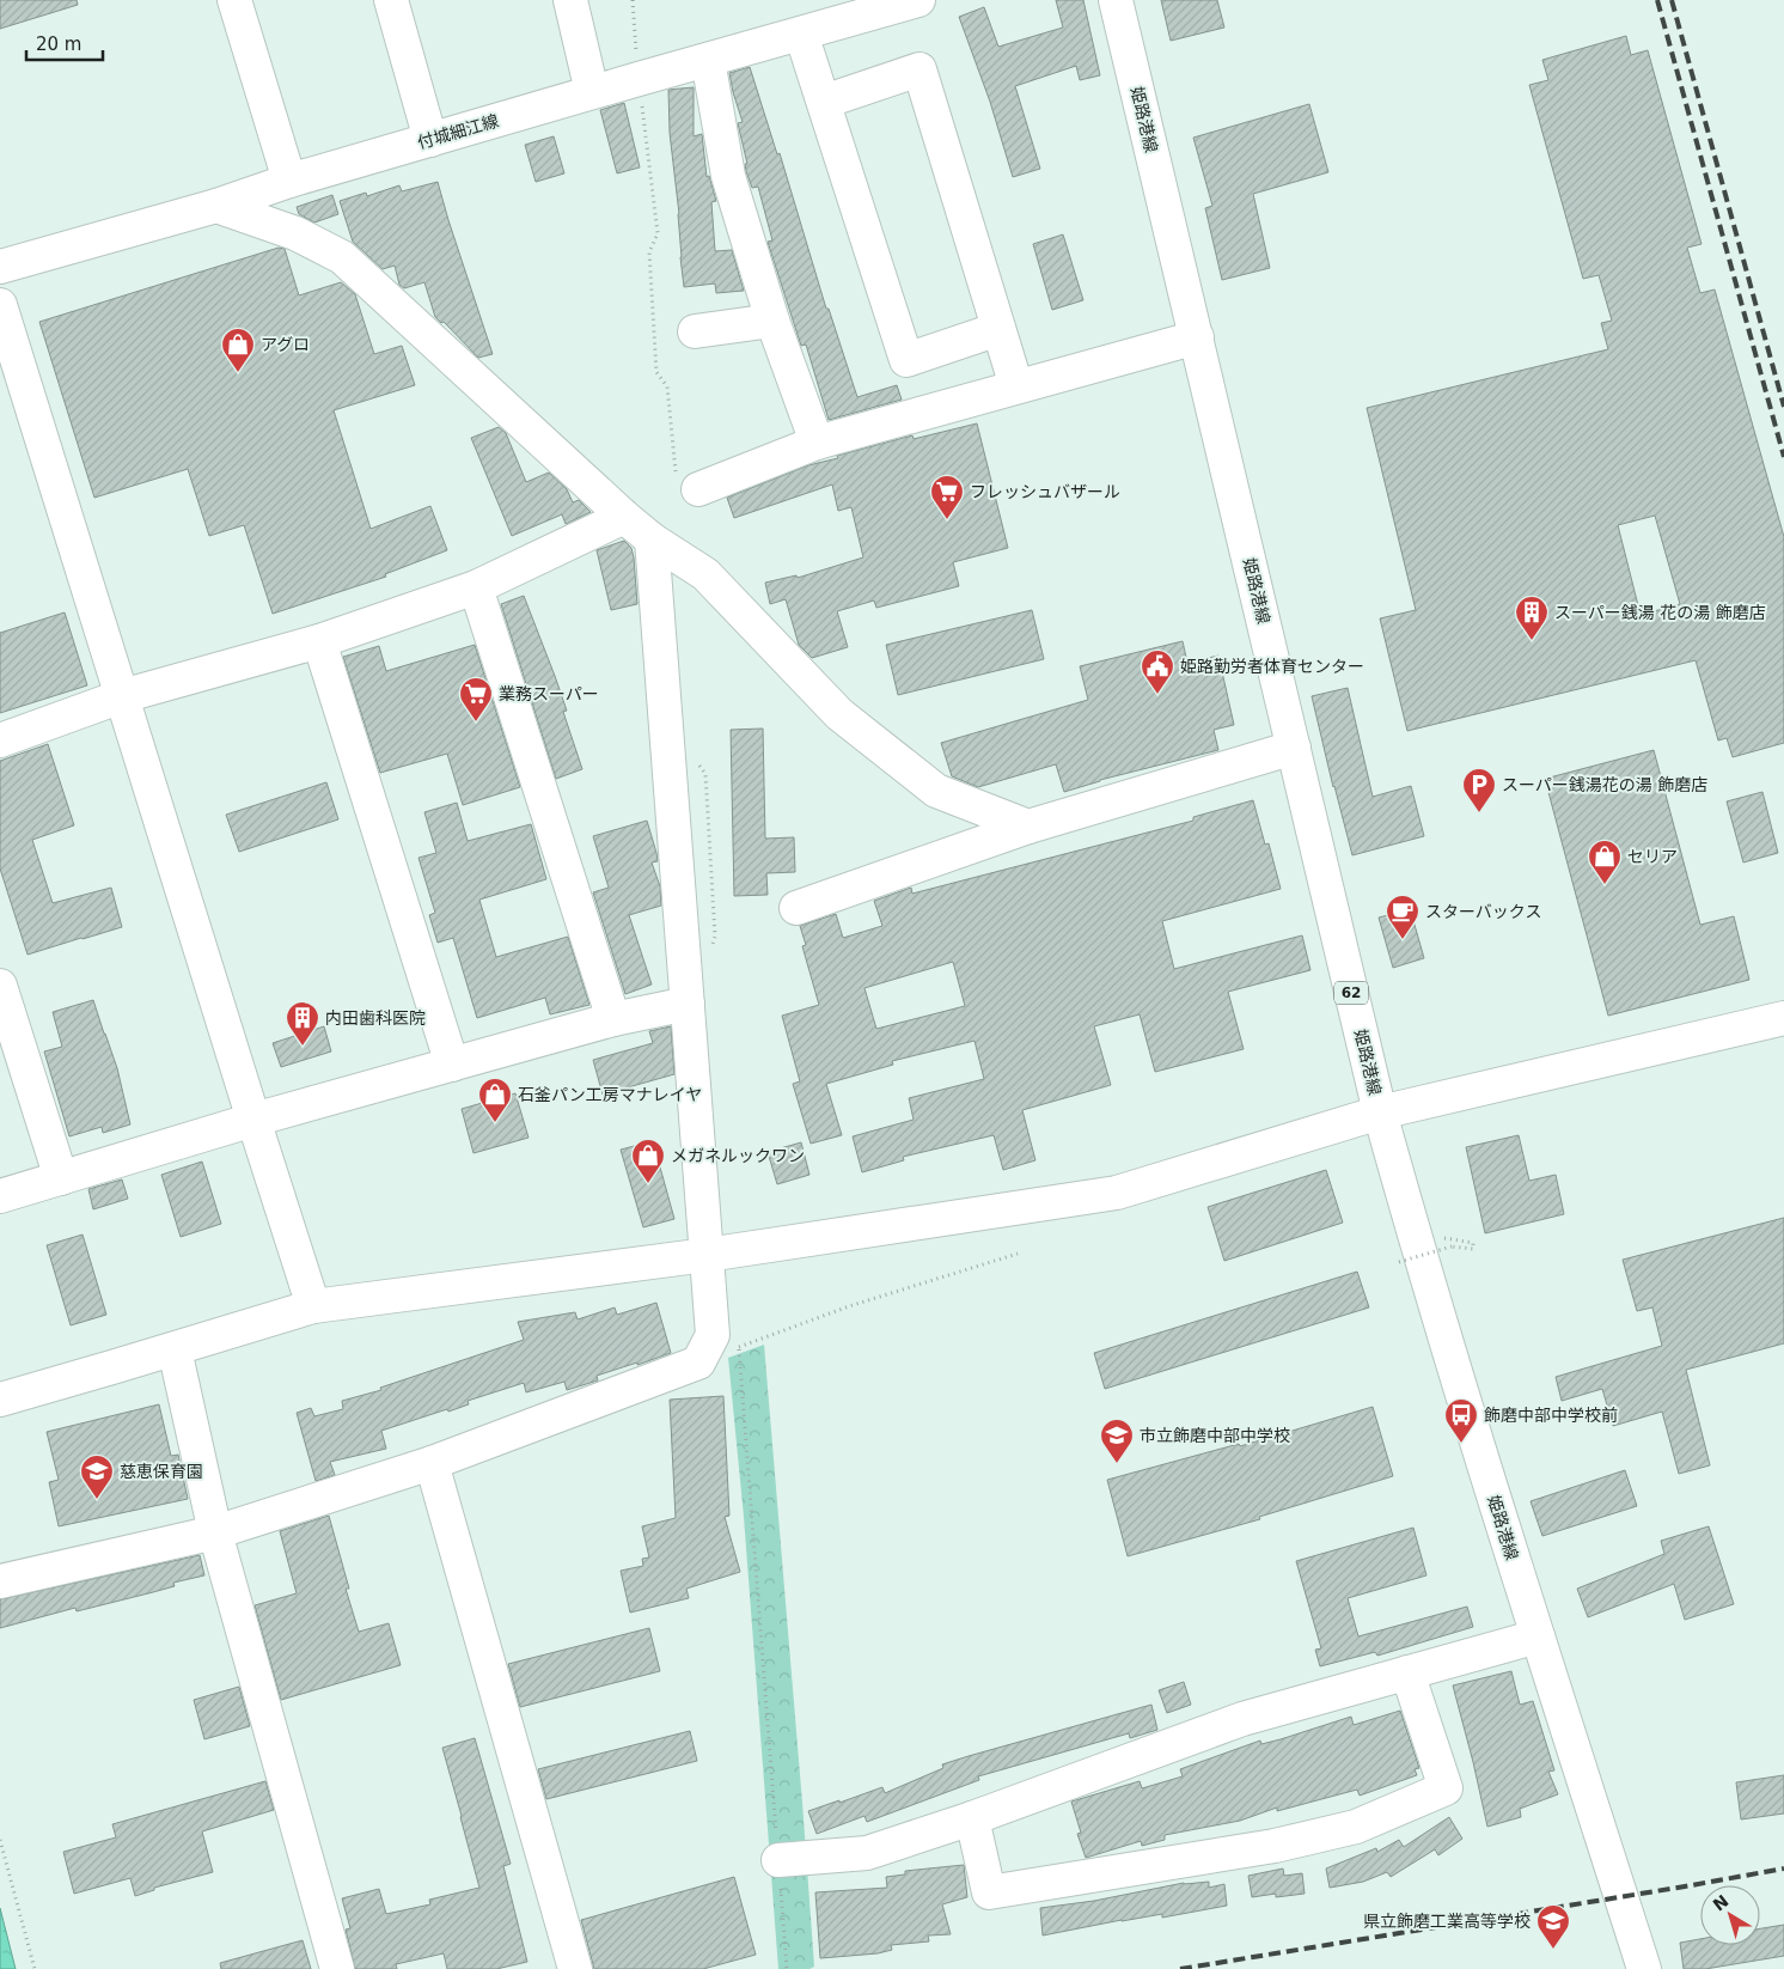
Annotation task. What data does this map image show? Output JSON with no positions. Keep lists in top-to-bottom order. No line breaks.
{"streets":{"street":["姫路港線","付城細江線","62"]},"places":{"shop":["アグロ","セリア","石釜パン工房マナレイヤ","メガネルックワン"],"supermarket":["フレッシュバザール","業務スーパー"],"building":["スーパー銭湯 花の湯 飾磨店","内田歯科医院"],"public building":["姫路勤労者体育センター"],"parking":["スーパー銭湯花の湯 飾磨店"],"cafe":["スターバックス"],"bus stop":["飾磨中部中学校前"],"school or university":["市立飾磨中部中学校","慈恵保育園","県立飾磨工業高等学校"]},"scale_bar":"20 m","north":"top left"}
